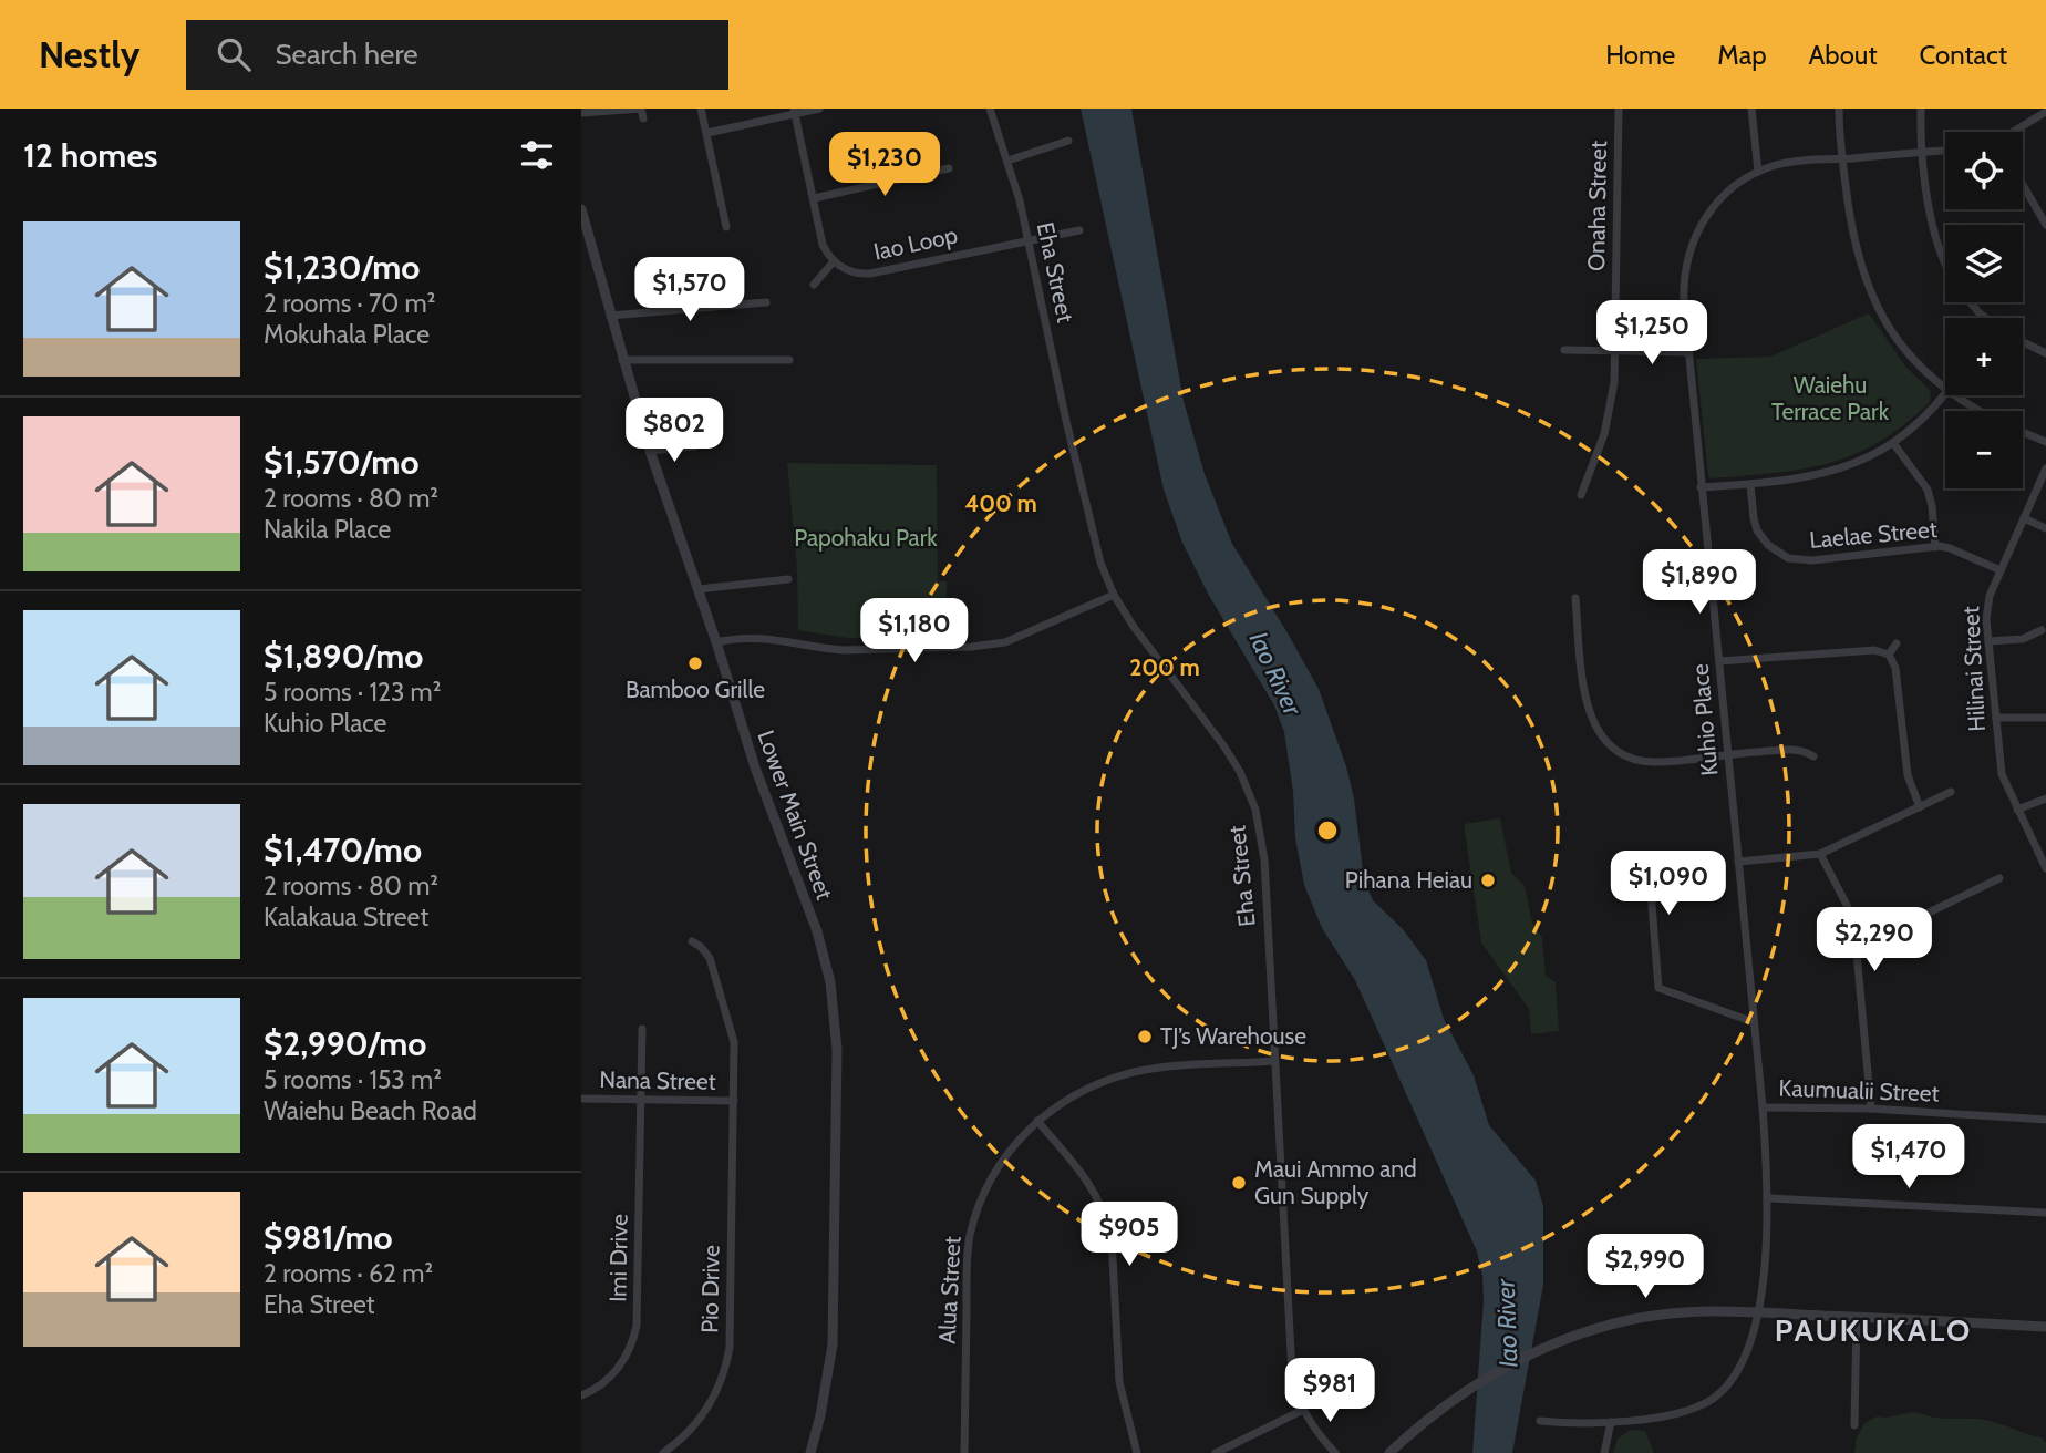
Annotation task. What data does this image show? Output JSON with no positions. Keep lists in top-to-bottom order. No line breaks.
{"streets":{"street":["Onaha Street","Iao Loop","Eha Street","Laelae Street","Hilinai Street","Kuhio Place","Lower Main Street","Nana Street","Kaumualii Street","Imi Drive","Pio Drive","Alua Street"]},"crossings":[["Iao Loop","Eha Street"],["Eha Street","Alua Street"],["Laelae Street","Hilinai Street"],["Kuhio Place","Kaumualii Street"],["Nana Street","Imi Drive"],["Nana Street","Pio Drive"]],"districts":["PAUKUKALO"],"water":["Iao River"],"parks":["Waiehu Terrace Park","Papohaku Park"],"places":["Bamboo Grille","Pihana Heiau","TJ’s Warehouse","Maui Ammo and Gun Supply"],"page":{"header":"Nestly","search":"Search here","nav":["Home","Map","About","Contact"],"heading":"12 homes","map_buttons":["+","−"],"price":["$1,230","$1,570","$1,250","$802","$1,890","$1,180","$1,090","$2,290","$1,470","$905","$2,990","$981"],"list":[{"name":"$1,230/mo","note":"2 rooms · 70 m² · Mokuhala Place"},{"name":"$1,570/mo","note":"2 rooms · 80 m² · Nakila Place"},{"name":"$1,890/mo","note":"5 rooms · 123 m² · Kuhio Place"},{"name":"$1,470/mo","note":"2 rooms · 80 m² · Kalakaua Street"},{"name":"$2,990/mo","note":"5 rooms · 153 m² · Waiehu Beach Road"},{"name":"$981/mo","note":"2 rooms · 62 m² · Eha Street"}]},"rings":["400 m","200 m"]}
